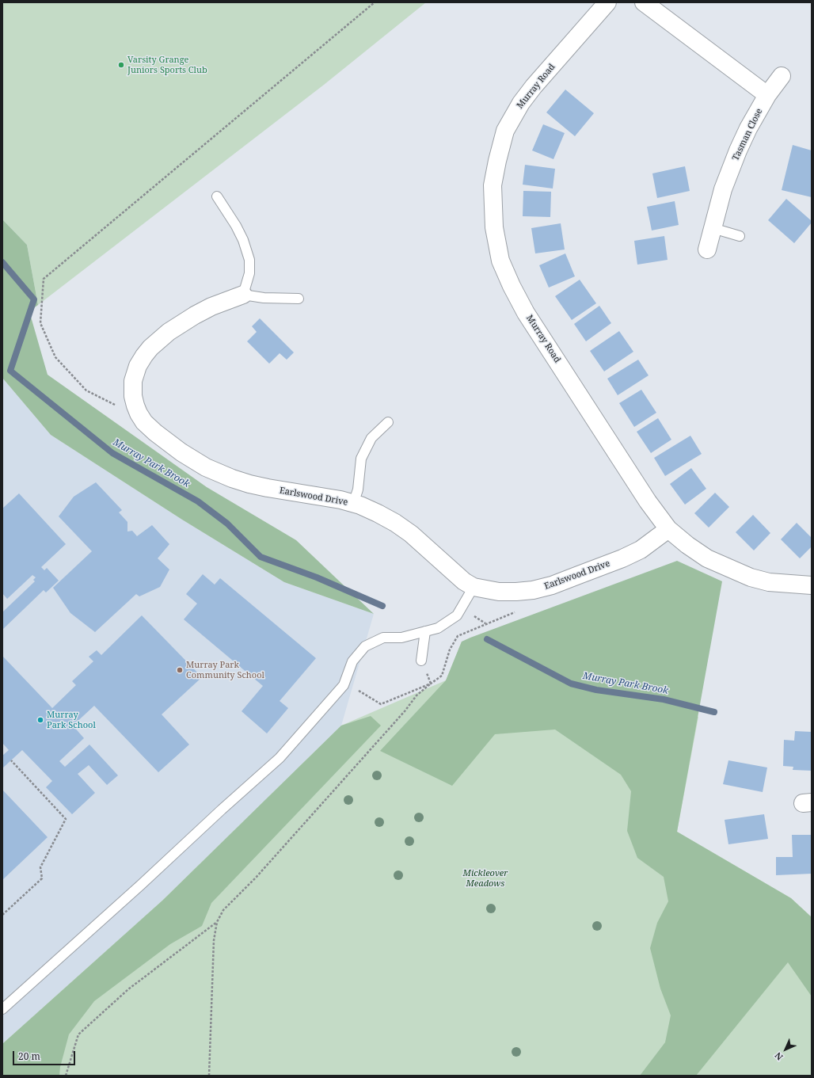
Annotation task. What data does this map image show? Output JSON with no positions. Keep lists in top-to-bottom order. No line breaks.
{"streets":{"street":["Murray Road","Tasman Close","Earlswood Drive"]},"crossings":[["Murray Road","Earlswood Drive"]],"water":["Murray Park Brook"],"parks":["Mickleover Meadows"],"places":["Varsity Grange Juniors Sports Club","Murray Park Community School","Murray Park School"],"scale_bar":"20 m","north":"bottom left"}
